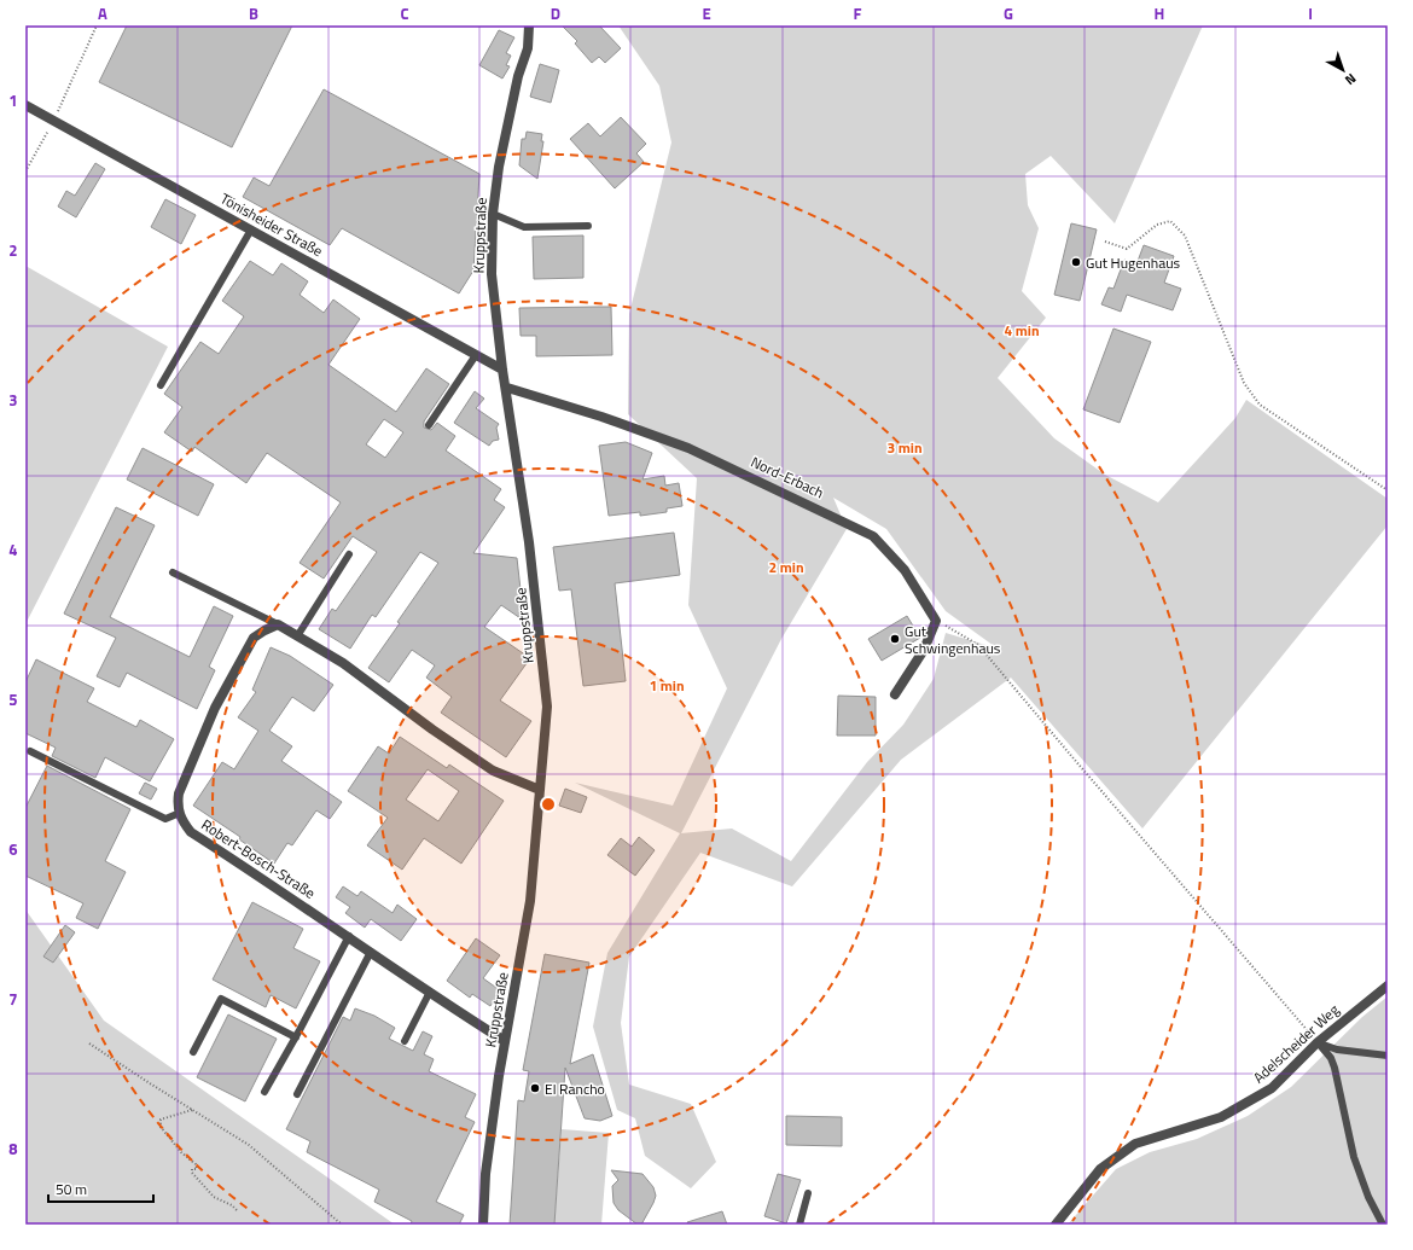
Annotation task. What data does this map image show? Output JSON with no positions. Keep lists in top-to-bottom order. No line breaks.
{"streets":{"street":["Tönisheider Straße","Kruppstraße","Nord-Erbach","Robert-Bosch-Straße","Adelscheider Weg"]},"crossings":[["Tönisheider Straße","Kruppstraße"],["Kruppstraße","Nord-Erbach"],["Kruppstraße","Robert-Bosch-Straße"]],"places":["Gut Hugenhaus","Gut Schwingenhaus","El Rancho"],"scale_bar":"50 m","north":"bottom right","grid":{"columns":["A","B","C","D","E","F","G","H","I"],"rows":["1","2","3","4","5","6","7","8"]},"rings":["4 min","3 min","2 min","1 min"]}
